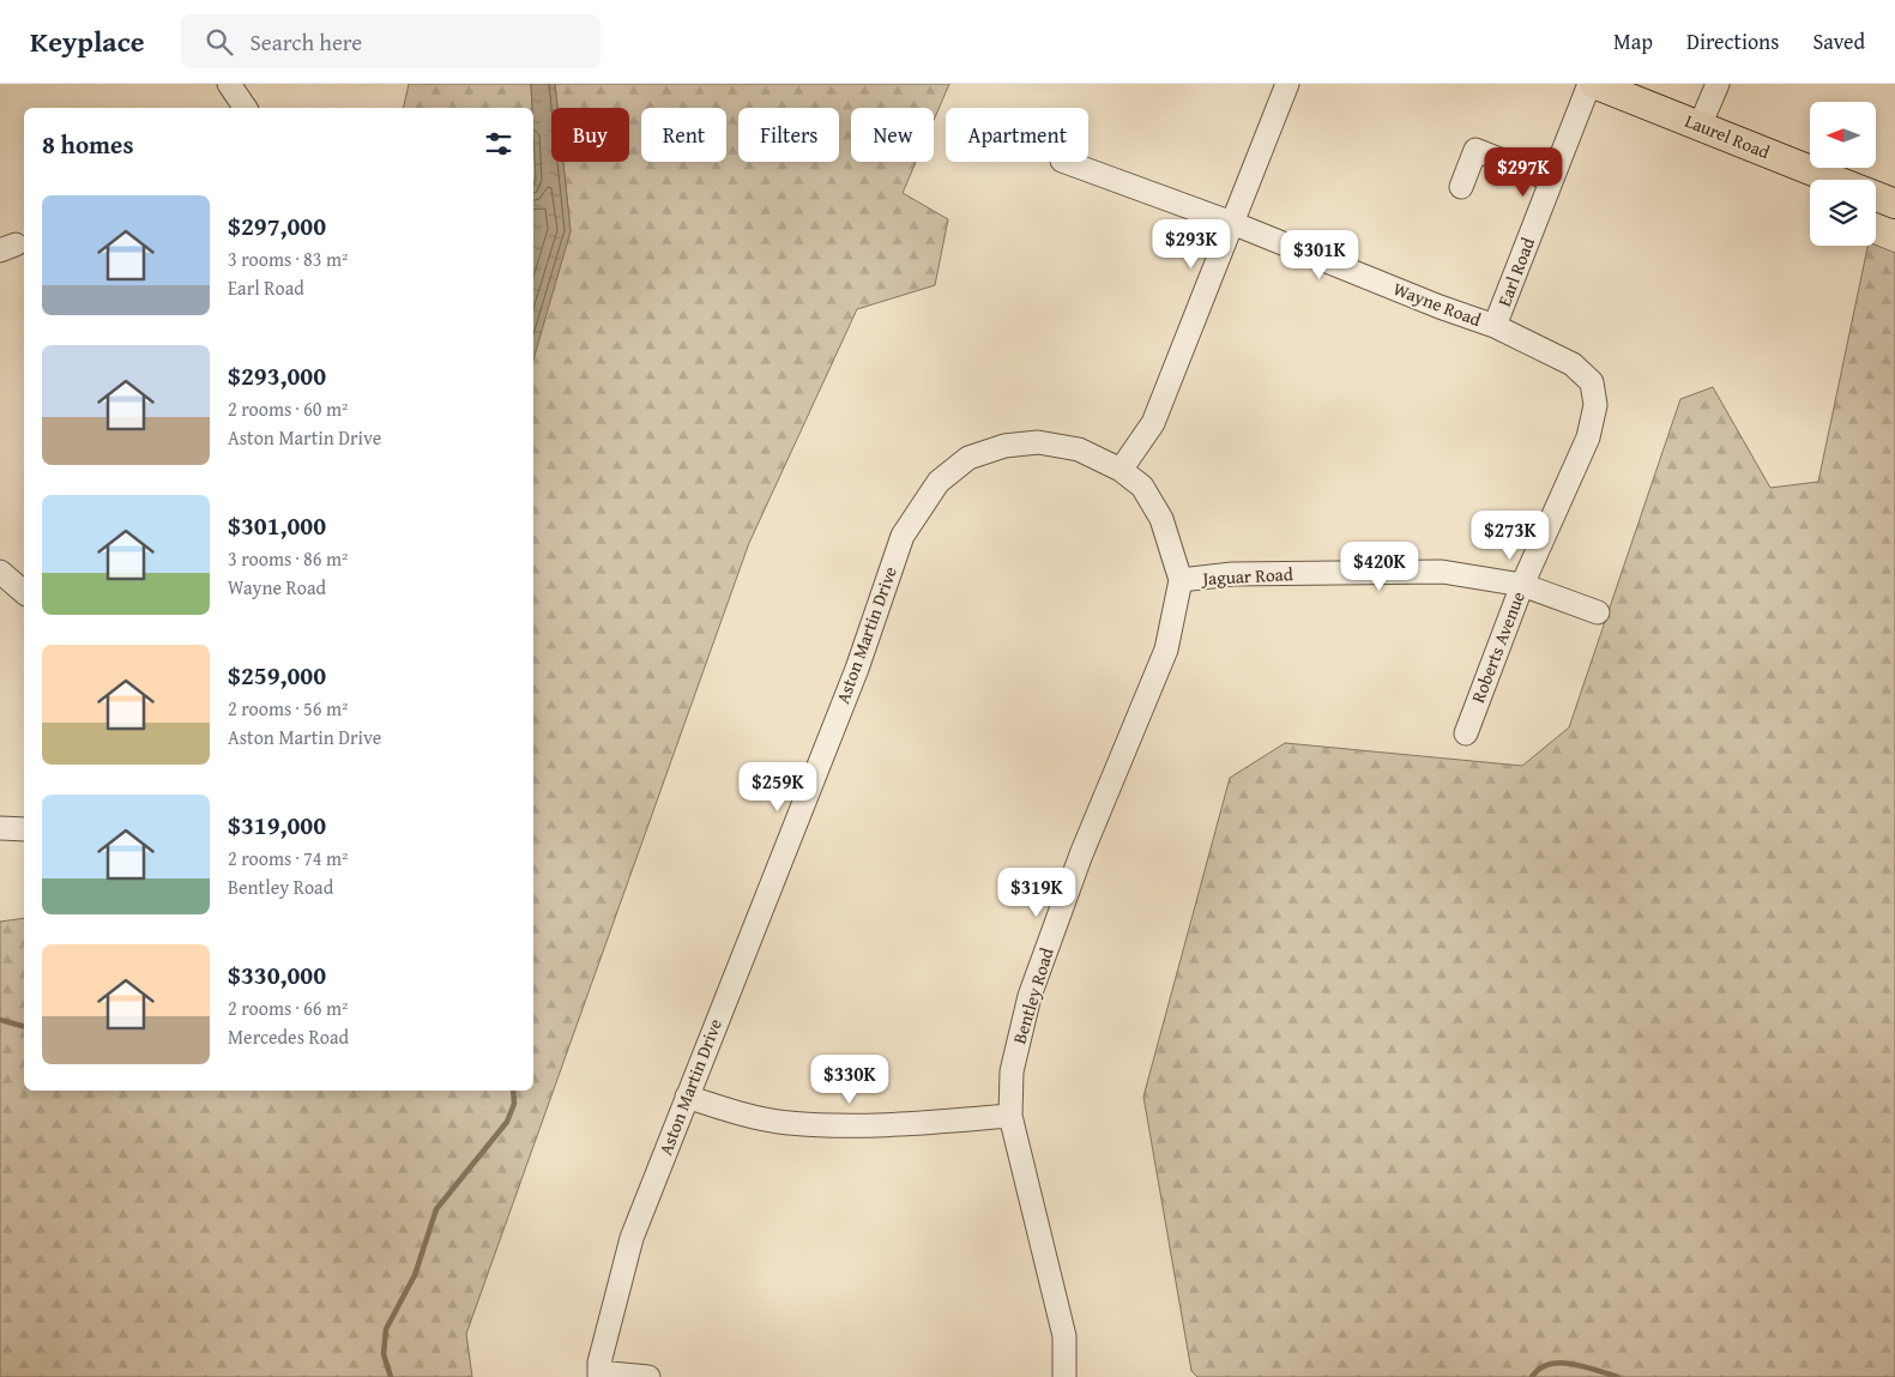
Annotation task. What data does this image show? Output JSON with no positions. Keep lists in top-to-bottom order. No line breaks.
{"streets":{"main road":["Laurel Road"],"street":["Earl Road","Wayne Road","Jaguar Road","Aston Martin Drive","Roberts Avenue","Bentley Road"]},"crossings":[["Earl Road","Wayne Road"],["Wayne Road","Roberts Avenue"],["Jaguar Road","Roberts Avenue"],["Jaguar Road","Bentley Road"],["Aston Martin Drive","Bentley Road"]],"north":"left","page":{"header":"Keyplace","search":"Search here","nav":["Map","Directions","Saved"],"chip":["Buy","Rent","Filters","New","Apartment"],"heading":"8 homes","price":["$297K","$293K","$301K","$273K","$420K","$259K","$319K","$330K"],"list":[{"name":"$297,000","note":"3 rooms · 83 m² · Earl Road"},{"name":"$293,000","note":"2 rooms · 60 m² · Aston Martin Drive"},{"name":"$301,000","note":"3 rooms · 86 m² · Wayne Road"},{"name":"$259,000","note":"2 rooms · 56 m² · Aston Martin Drive"},{"name":"$319,000","note":"2 rooms · 74 m² · Bentley Road"},{"name":"$330,000","note":"2 rooms · 66 m² · Mercedes Road"}]}}
